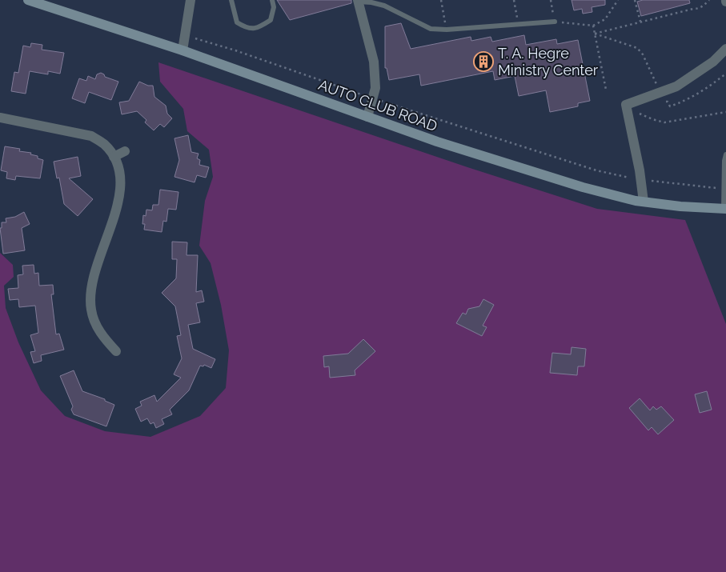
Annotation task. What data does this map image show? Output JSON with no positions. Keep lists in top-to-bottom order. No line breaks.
{"streets":{"street":["AUTO CLUB ROAD"]},"places":{"building":["T. A. Hegre Ministry Center"]}}
